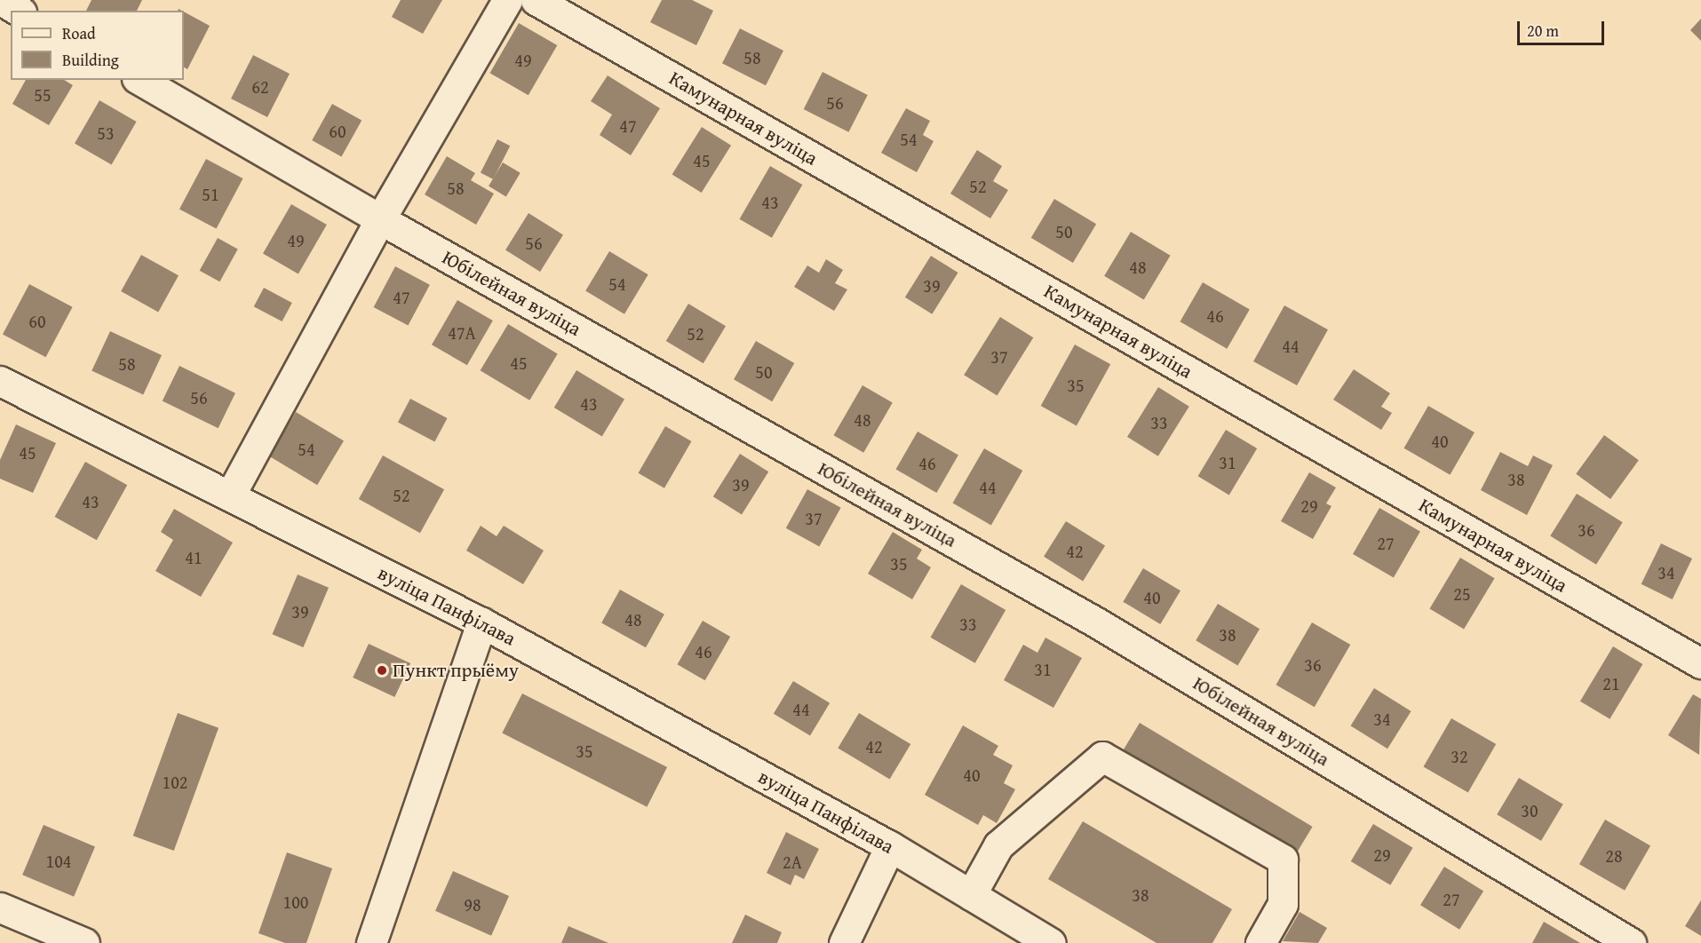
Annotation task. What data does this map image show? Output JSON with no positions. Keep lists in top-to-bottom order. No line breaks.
{"streets":{"street":["Камунарная вуліца","Юбілейная вуліца","вуліца Панфілава"]},"places":["Пункт прыёму"],"house_numbers":["58","49","62","55","56","47","60","53","54","45","52","58","51","43","50","49","56","48","54","39","47","46","60","47А","52","44","37","45","58","50","35","56","43","48","33","40","54","45","31","46","38","39","44","52","43","29","37","36","27","42","41","35","34","25","40","39","48","33","38","46","36","31","21","44","34","42","35","32","40","102","30","29","28","104","2А","38","27","100","98"],"legend":["Road","Building"],"scale_bar":"20 m"}
